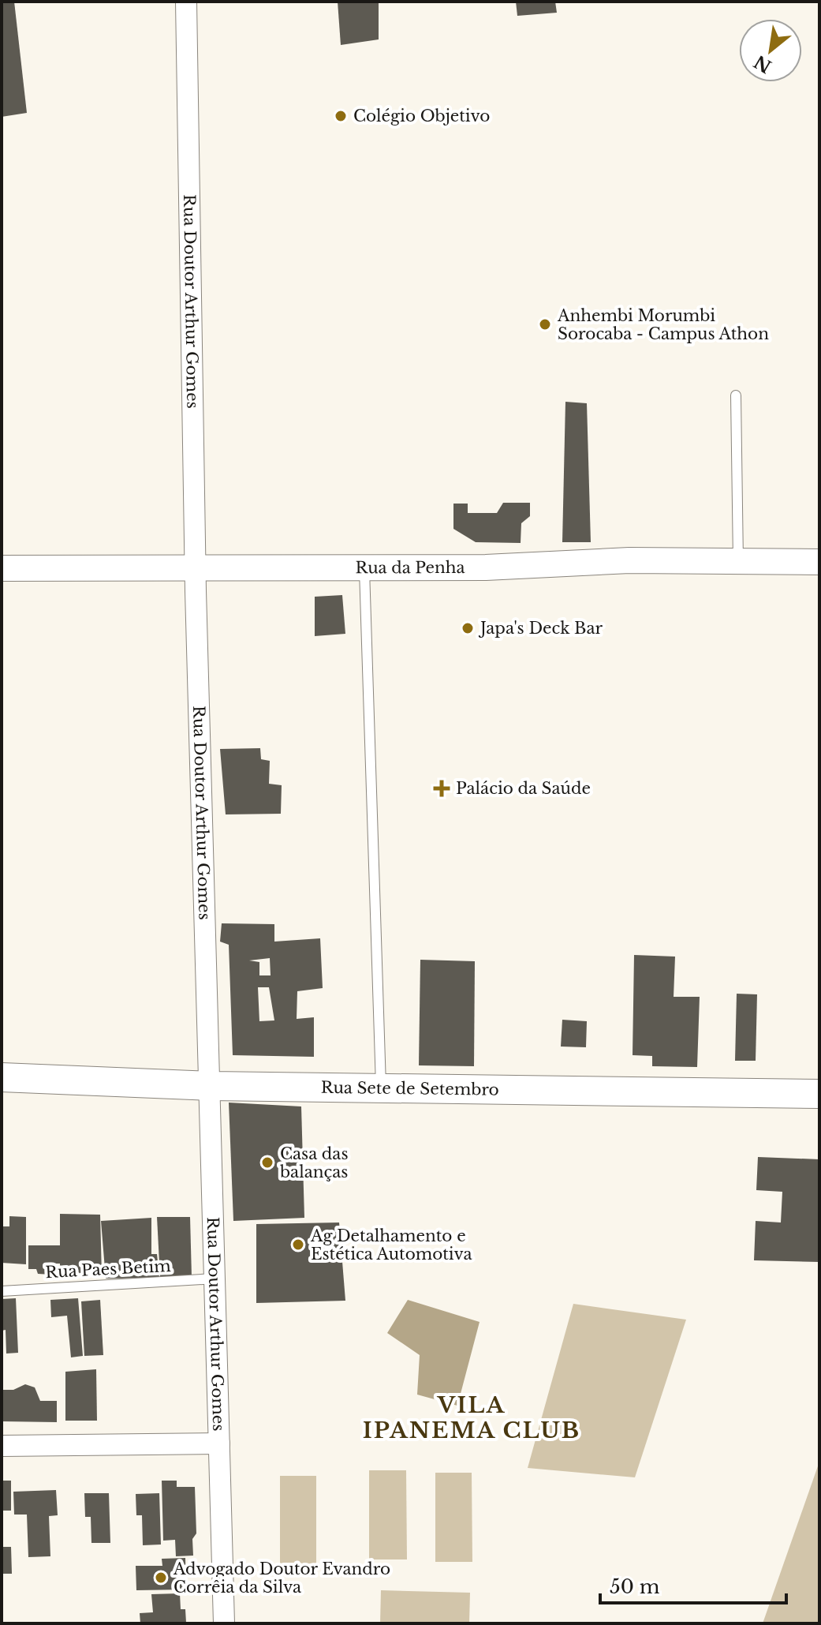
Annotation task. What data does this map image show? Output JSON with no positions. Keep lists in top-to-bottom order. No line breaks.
{"streets":{"main road":["Rua Sete de Setembro"],"street":["Rua Doutor Arthur Gomes","Rua da Penha"],"lane":["Rua Paes Betim"]},"crossings":[["Rua Doutor Arthur Gomes","Rua da Penha"],["Rua Doutor Arthur Gomes","Rua Sete de Setembro"],["Rua Doutor Arthur Gomes","Rua Paes Betim"]],"districts":["VILA IPANEMA CLUB"],"places":{"other":["Colégio Objetivo","Anhembi Morumbi Sorocaba - Campus Athon","Japa's Deck Bar","Casa das balanças","Ag Detalhamento e Estética Automotiva","Advogado Doutor Evandro Corrêia da Silva"],"health":["Palácio da Saúde"]},"scale_bar":"50 m","north":"bottom left"}
